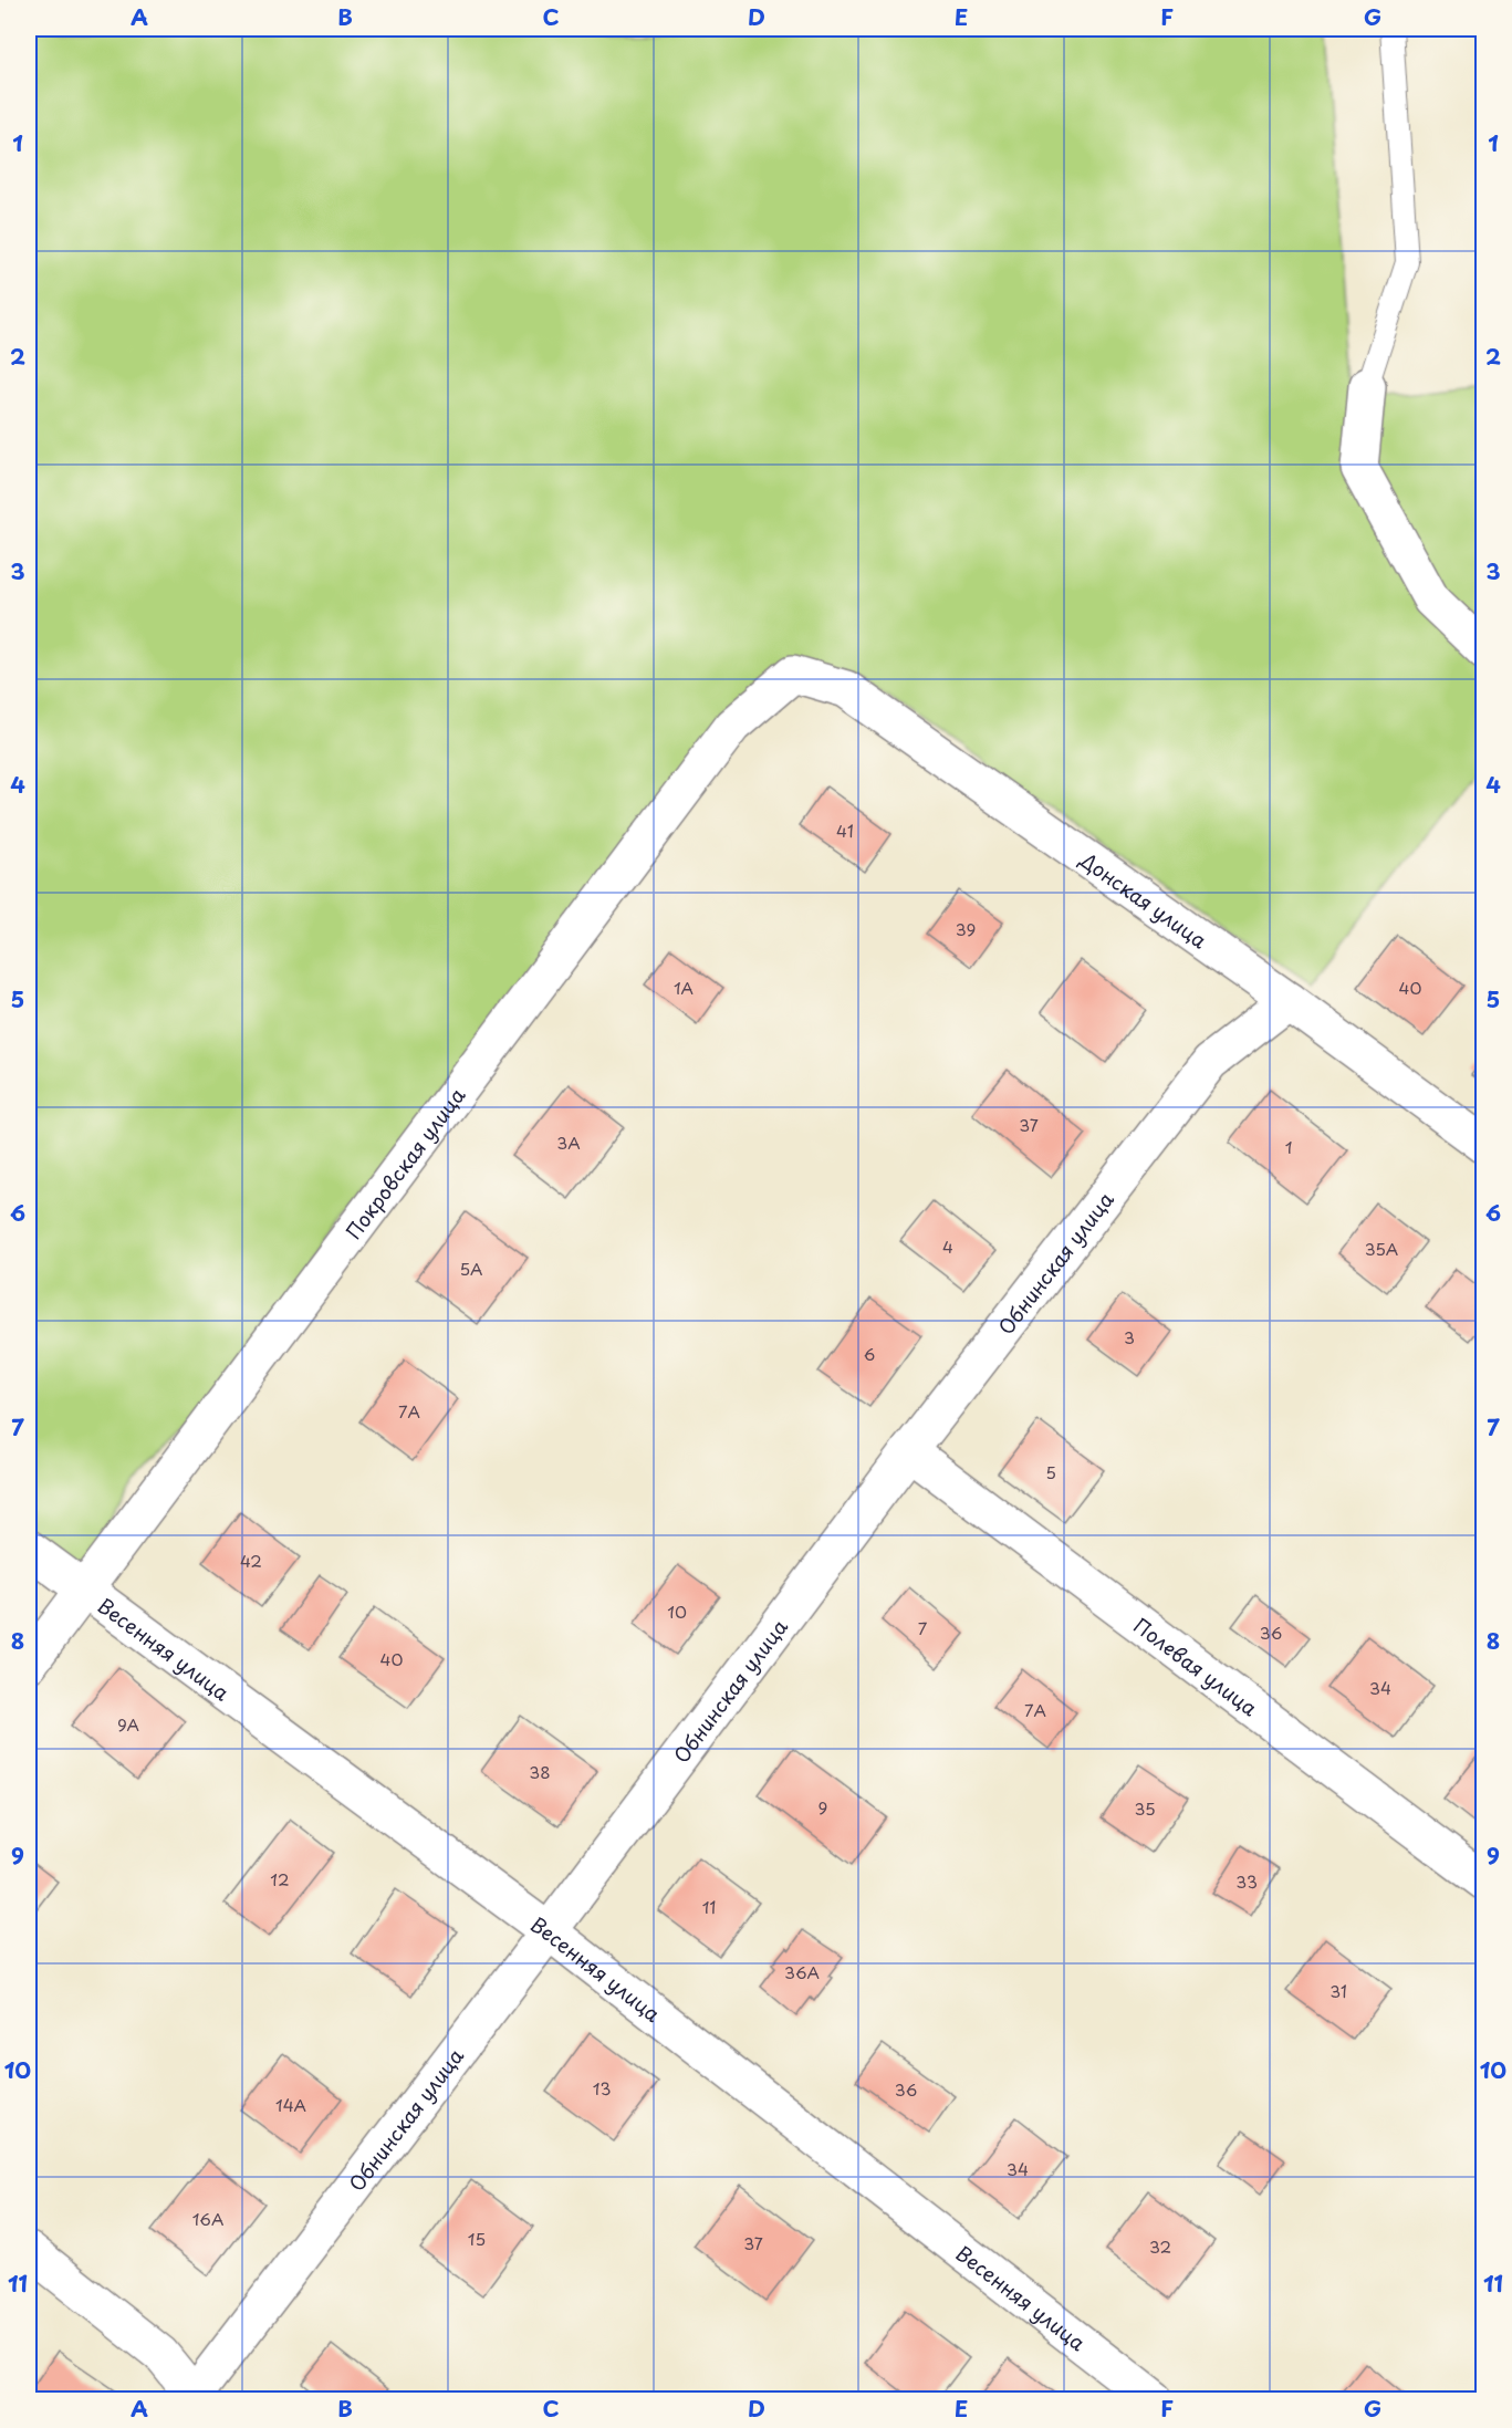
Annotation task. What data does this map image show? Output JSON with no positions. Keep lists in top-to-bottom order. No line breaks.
{"streets":{"street":["Донская улица","Покровская улица","Обнинская улица","Весенняя улица","Полевая улица"]},"crossings":[["Донская улица","Покровская улица"],["Донская улица","Обнинская улица"],["Покровская улица","Весенняя улица"],["Обнинская улица","Весенняя улица"],["Обнинская улица","Полевая улица"]],"house_numbers":["41","39","1А","40","37","3А","1","4","35А","5А","3","6","7А","5","42","10","7","36","40","34","7А","9А","38","9","35","12","33","11","36А","31","13","36","14А","34","16А","15","37","32"],"grid":{"columns":["A","B","C","D","E","F","G"],"rows":["1","2","3","4","5","6","7","8","9","10","11"]}}
